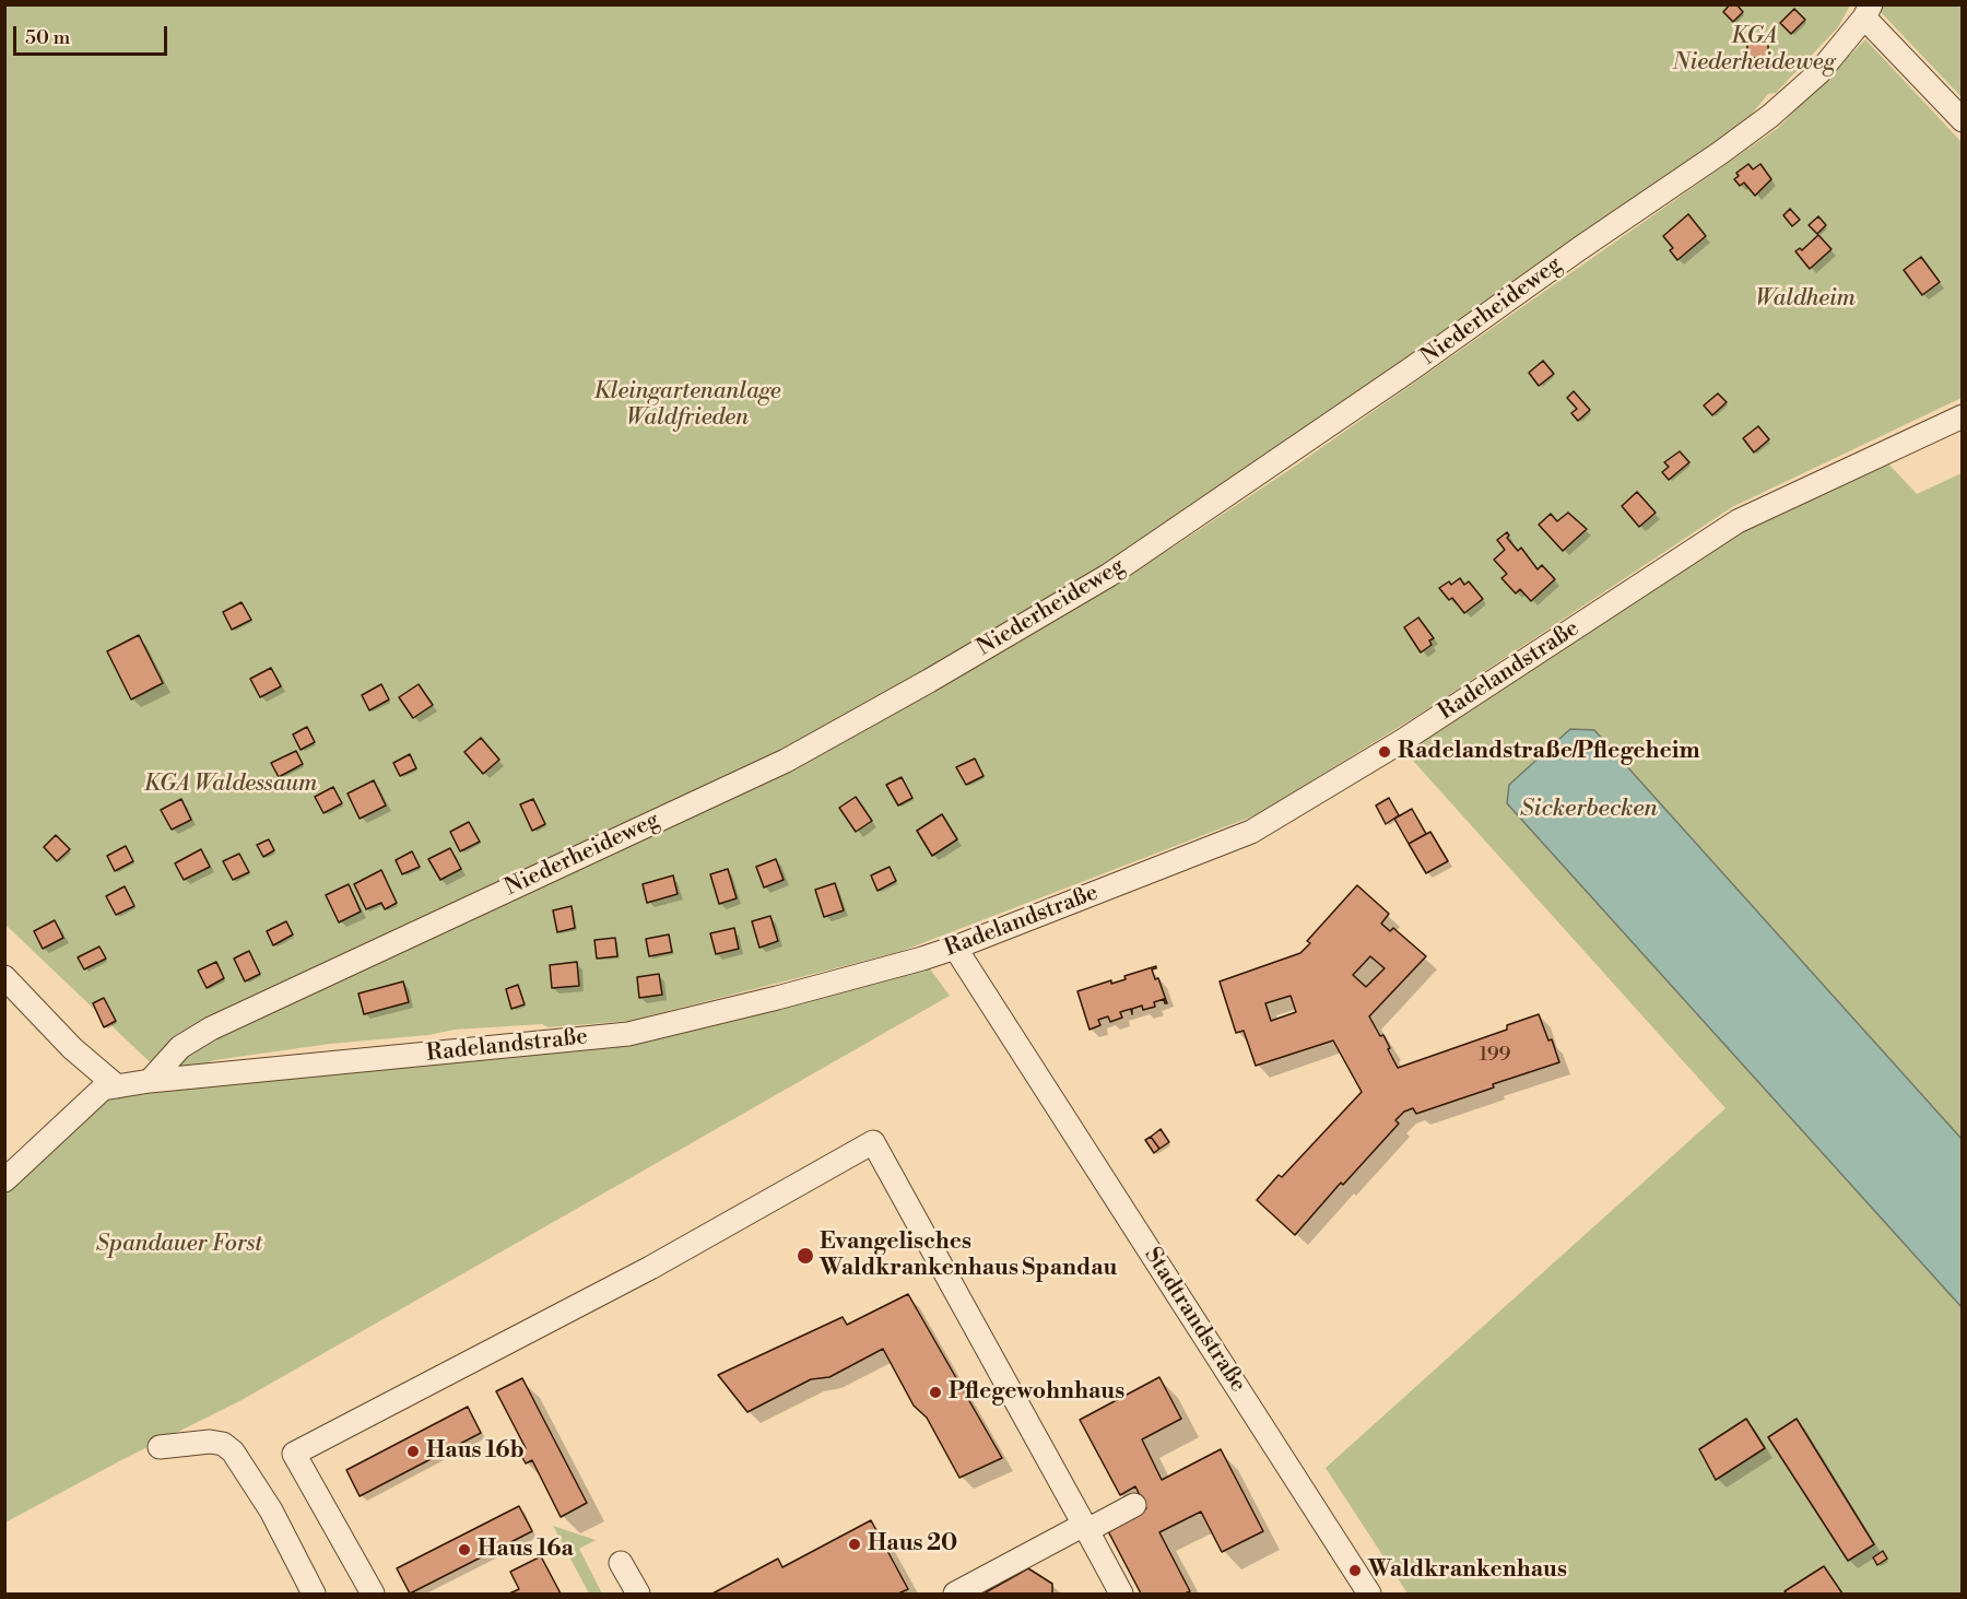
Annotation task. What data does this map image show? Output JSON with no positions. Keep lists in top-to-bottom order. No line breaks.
{"streets":{"street":["Niederheideweg","Radelandstraße","Stadtrandstraße"]},"crossings":[["Niederheideweg","Radelandstraße"],["Radelandstraße","Stadtrandstraße"]],"water":["Sickerbecken"],"parks":["KGA Niederheideweg","Waldheim","Kleingartenanlage Waldfrieden","KGA Waldessaum","Spandauer Forst"],"places":["Radelandstraße/Pflegeheim","Evangelisches Waldkrankenhaus Spandau","Pflegewohnhaus","Haus 16b","Haus 20","Haus 16a","Waldkrankenhaus"],"house_numbers":["199"],"scale_bar":"50 m"}
